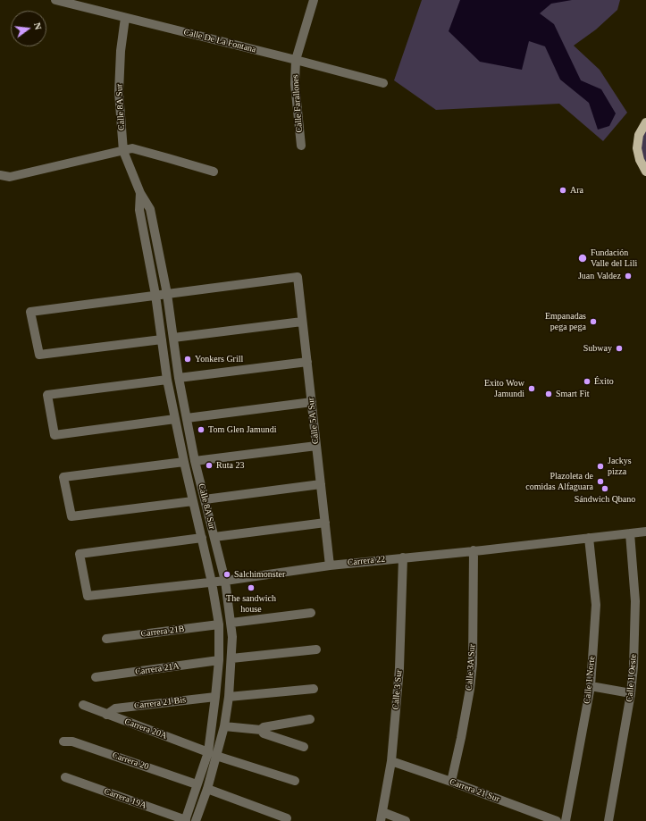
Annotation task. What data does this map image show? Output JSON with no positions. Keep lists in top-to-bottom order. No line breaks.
{"streets":{"street":["Calle De La Fontana","Calle Farallones","Calle 8A Sur","Calle 5A Sur","Carrera 22","Carrera 21B","Calle 3A Sur","Carrera 21A","Calle 1 Oeste","Calle 1 Norte","Calle 3 Sur","Carrera 21 Bis","Carrera 20A","Carrera 20","Carrera 21 Sur","Carrera 19A"]},"crossings":[["Calle De La Fontana","Calle Farallones"],["Calle De La Fontana","Calle 8A Sur"],["Calle 8A Sur","Calle 5A Sur"],["Calle 8A Sur","Carrera 22"],["Calle 8A Sur","Carrera 21B"],["Calle 8A Sur","Carrera 21A"],["Calle 8A Sur","Carrera 21 Bis"],["Calle 8A Sur","Carrera 20A"],["Calle 8A Sur","Carrera 20"],["Calle 8A Sur","Carrera 19A"],["Calle 5A Sur","Carrera 22"],["Carrera 22","Calle 3A Sur"],["Carrera 22","Calle 1 Oeste"],["Carrera 22","Calle 1 Norte"],["Carrera 22","Calle 3 Sur"],["Calle 3A Sur","Carrera 21 Sur"],["Calle 3 Sur","Carrera 21 Sur"],["Carrera 21 Bis","Carrera 20A"]],"places":["Ara","Fundación Valle del Lili","Juan Valdez","Empanadas pega pega","Subway","Yonkers Grill","Éxito","Exito Wow Jamundi","Smart Fit","Tom Glen Jamundi","Ruta 23","Jackys pizza","Plazoleta de comidas Alfaguara","Sándwich Qbano","Salchimonster","The sandwich house"],"north":"right"}
